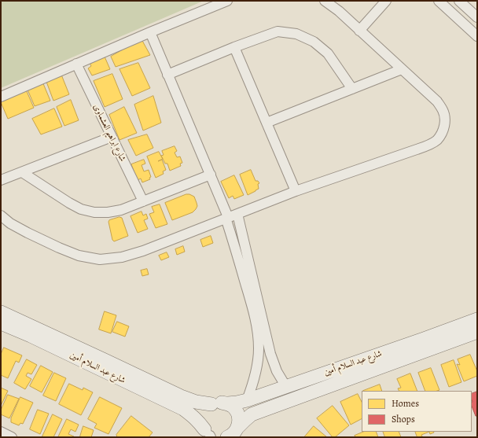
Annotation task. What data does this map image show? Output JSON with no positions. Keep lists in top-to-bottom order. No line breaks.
{"streets":{"street":["شارع ابراهيم العشماوى","شارع عبد السلام أمين"]},"legend":["Homes","Shops"]}
